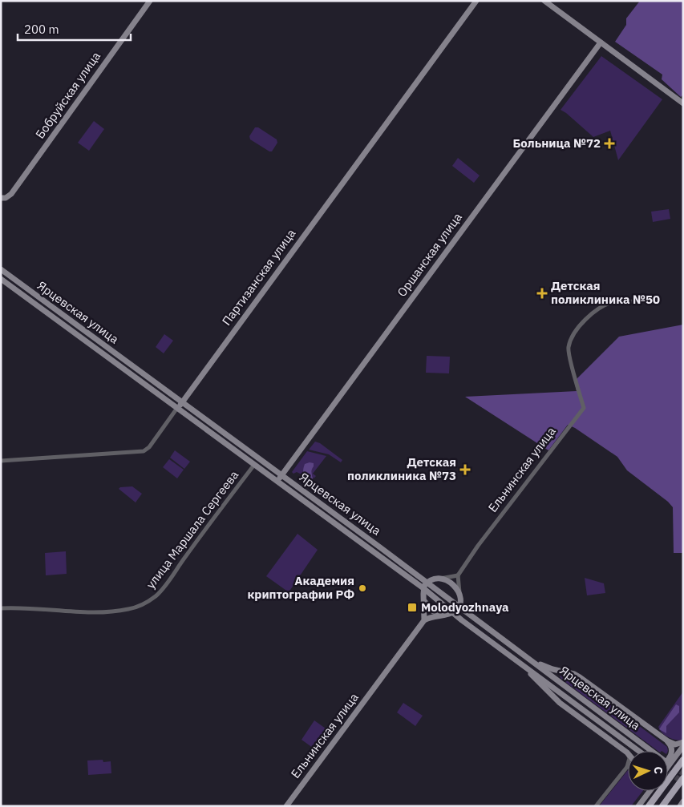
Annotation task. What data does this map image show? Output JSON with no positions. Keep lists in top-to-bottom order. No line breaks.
{"streets":{"main road":["Бобруйская улица","Оршанская улица","Партизанская улица","Ярцевская улица","Ельнинская улица"],"street":["улица Маршала Сергеева"]},"crossings":[["Оршанская улица","Ярцевская улица"],["Партизанская улица","Ярцевская улица"],["Ярцевская улица","улица Маршала Сергеева"]],"places":{"health":["Больница №72","Детская поликлиника №50","Детская поликлиника №73"],"other":["Академия криптографии РФ"],"transit":["Molodyozhnaya"]},"scale_bar":"200 m","north":"right"}
